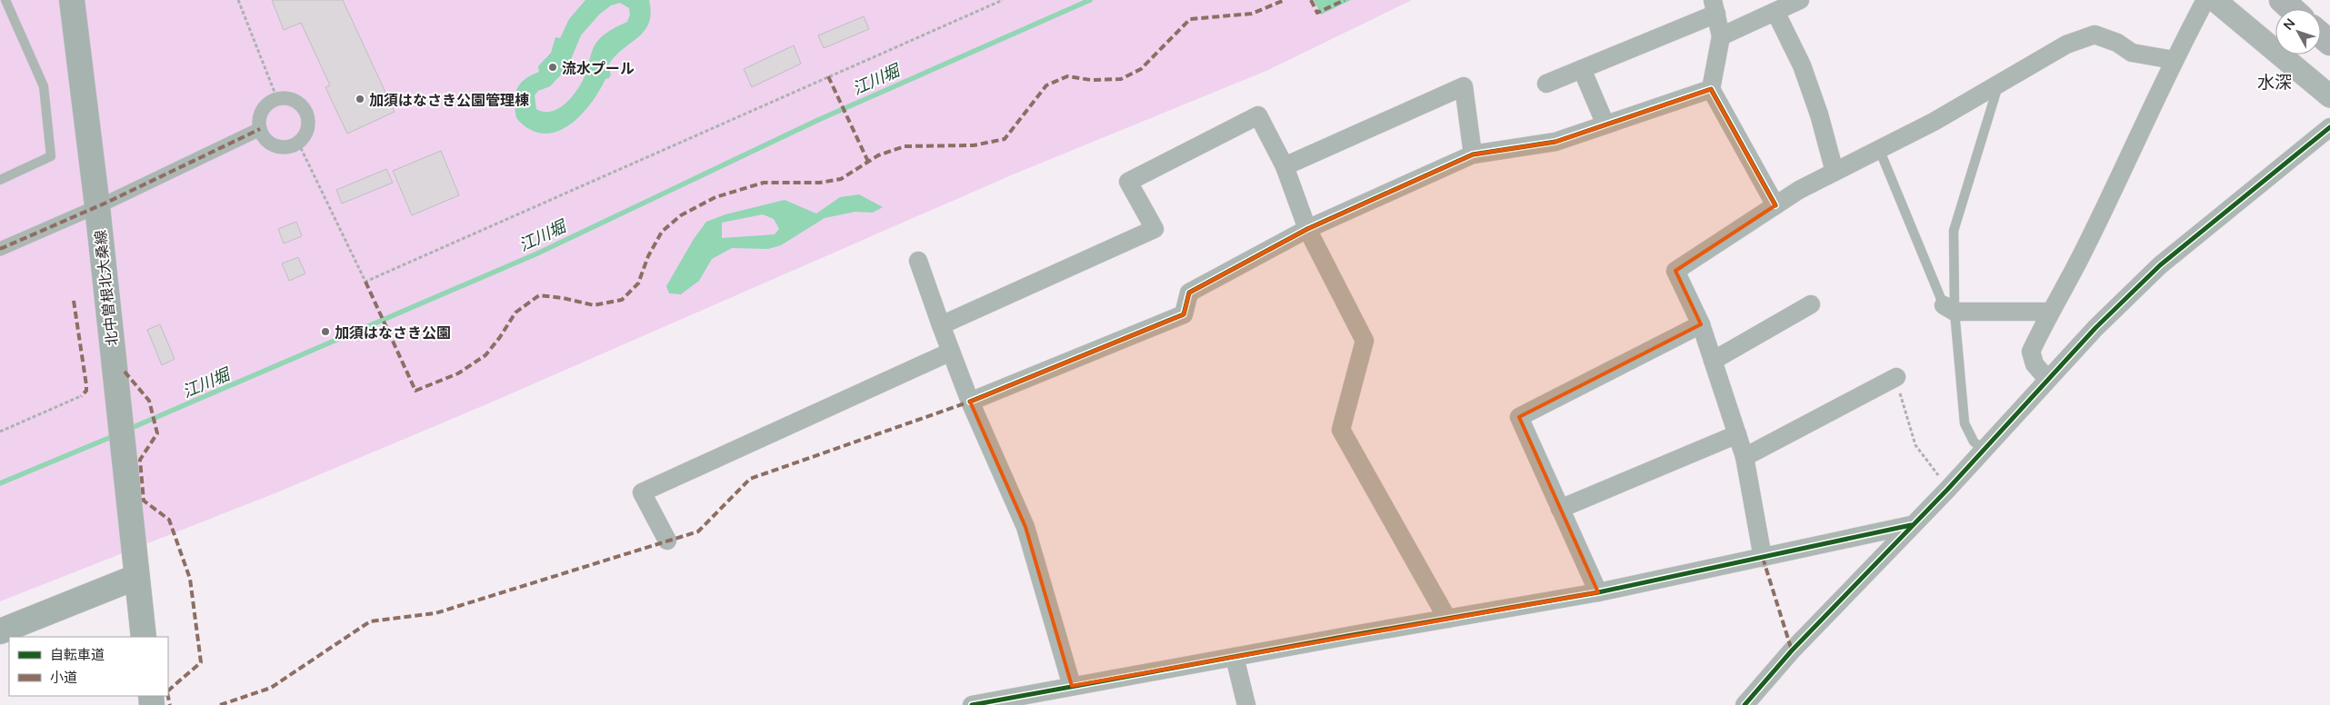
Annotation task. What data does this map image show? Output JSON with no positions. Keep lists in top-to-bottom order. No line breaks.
{"streets":{"main road":["北中曽根北大桑線"]},"districts":["水深"],"water":["江川堀"],"places":["流水プール","加須はなさき公園管理棟","加須はなさき公園"],"legend":["自転車道","小道"],"north":"top left"}
